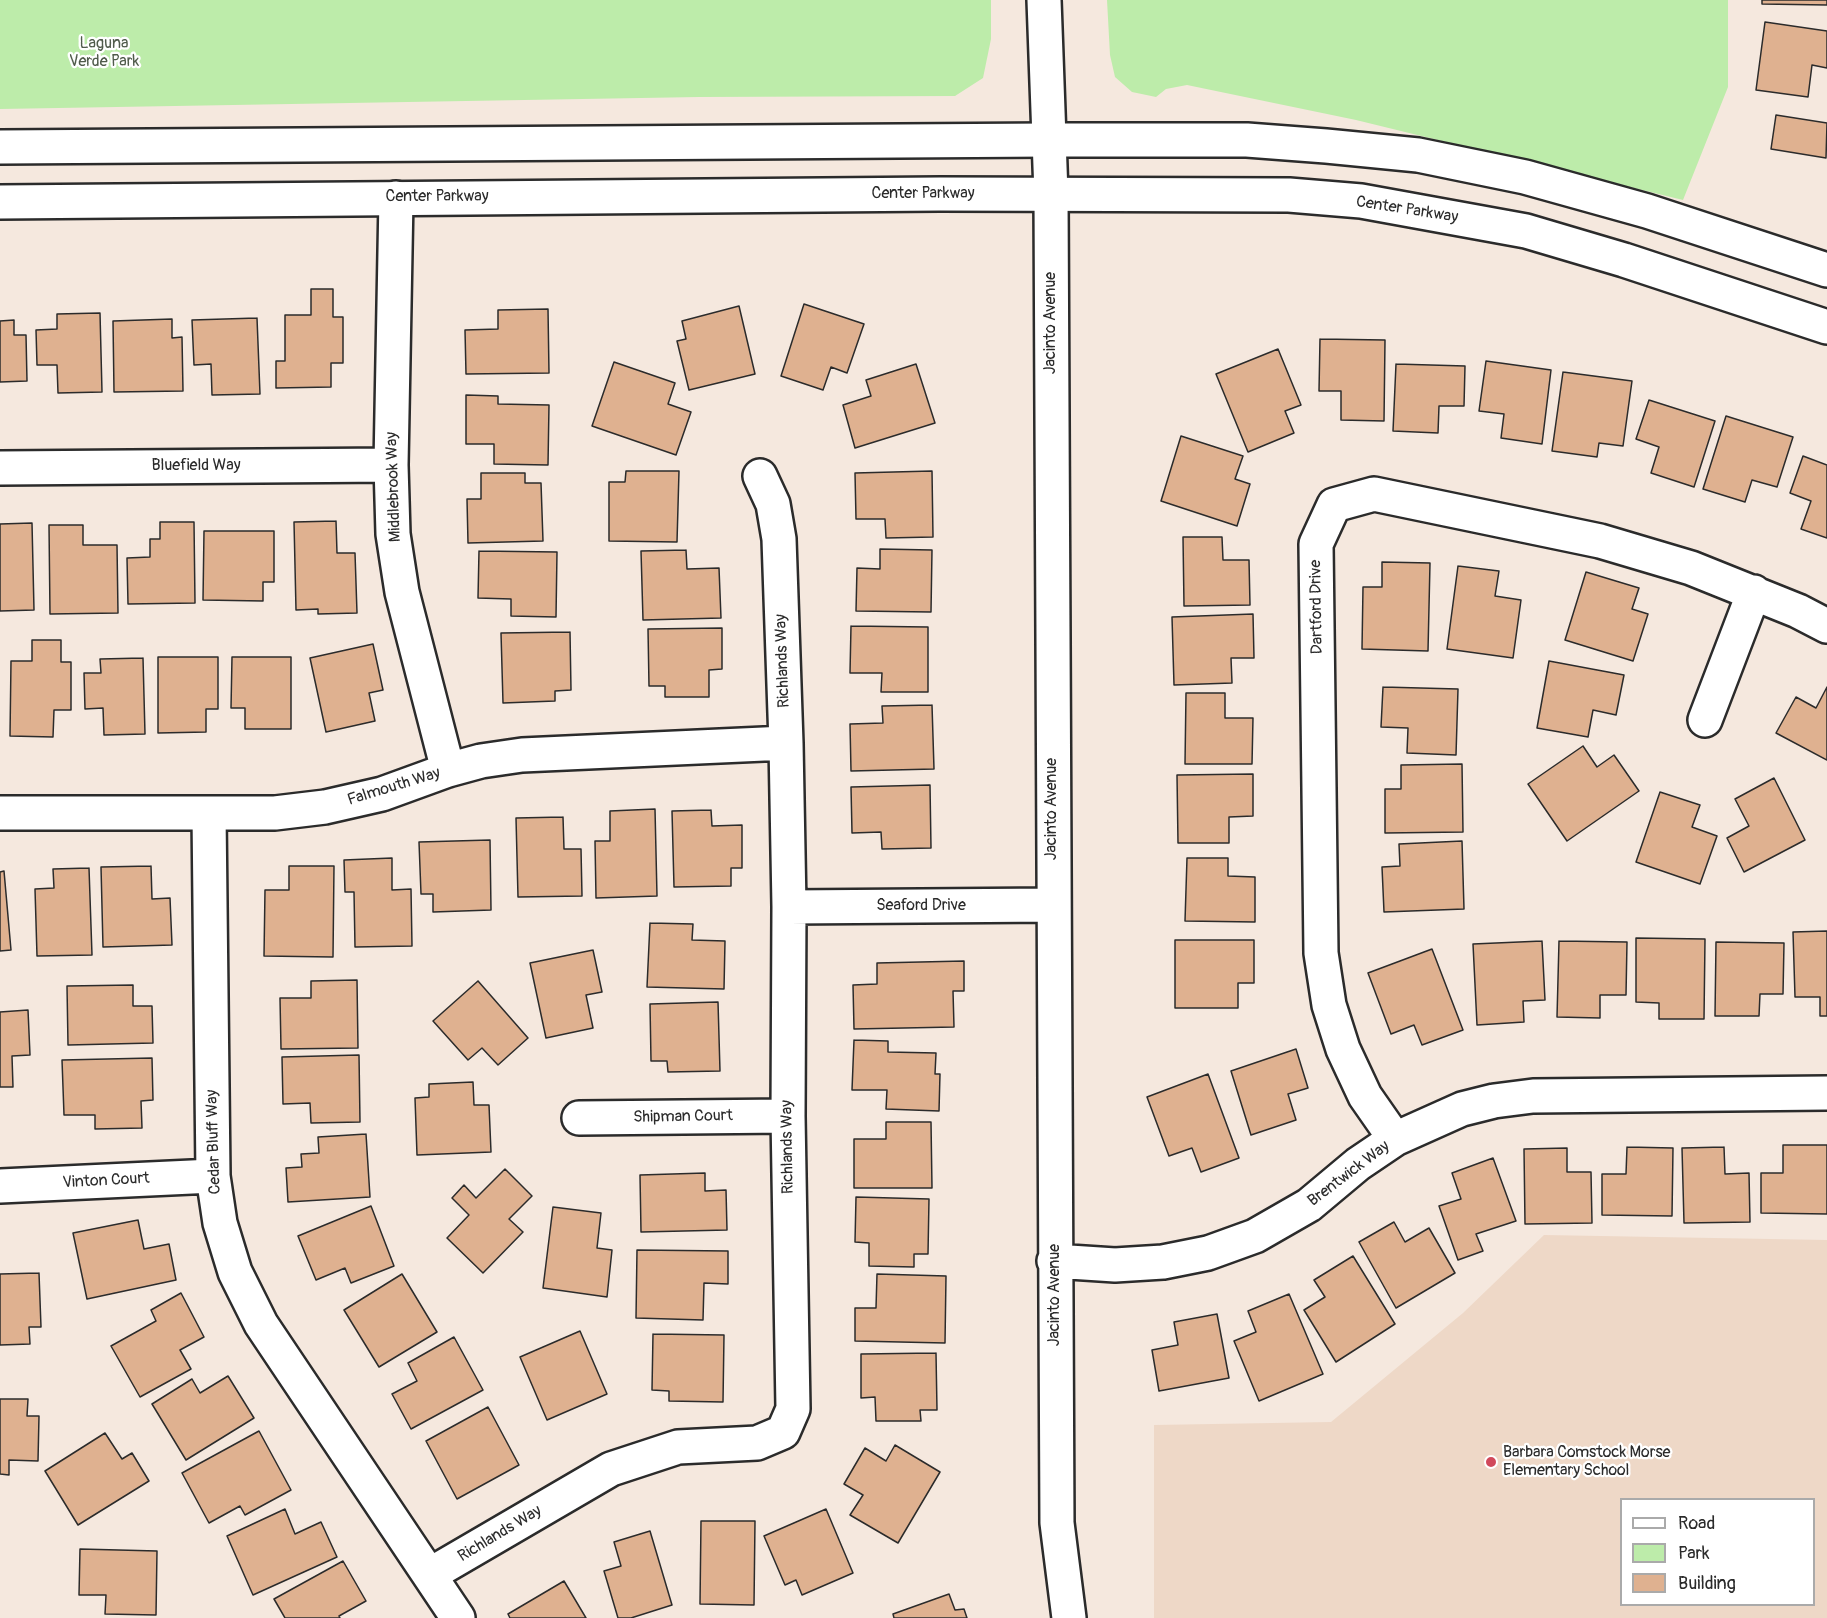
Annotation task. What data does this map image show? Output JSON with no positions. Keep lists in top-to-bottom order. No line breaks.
{"streets":{"street":["Center Parkway","Jacinto Avenue","Bluefield Way","Middlebrook Way","Dartford Drive","Richlands Way","Falmouth Way","Seaford Drive","Shipman Court","Cedar Bluff Way","Brentwick Way","Vinton Court"]},"crossings":[["Center Parkway","Jacinto Avenue"],["Center Parkway","Middlebrook Way"],["Jacinto Avenue","Seaford Drive"],["Jacinto Avenue","Brentwick Way"],["Bluefield Way","Middlebrook Way"],["Middlebrook Way","Falmouth Way"],["Dartford Drive","Brentwick Way"],["Richlands Way","Falmouth Way"],["Richlands Way","Seaford Drive"],["Richlands Way","Shipman Court"],["Richlands Way","Cedar Bluff Way"],["Falmouth Way","Cedar Bluff Way"],["Cedar Bluff Way","Vinton Court"]],"parks":["Laguna Verde Park"],"places":["Barbara Comstock Morse Elementary School"],"legend":["Road","Park","Building"]}
